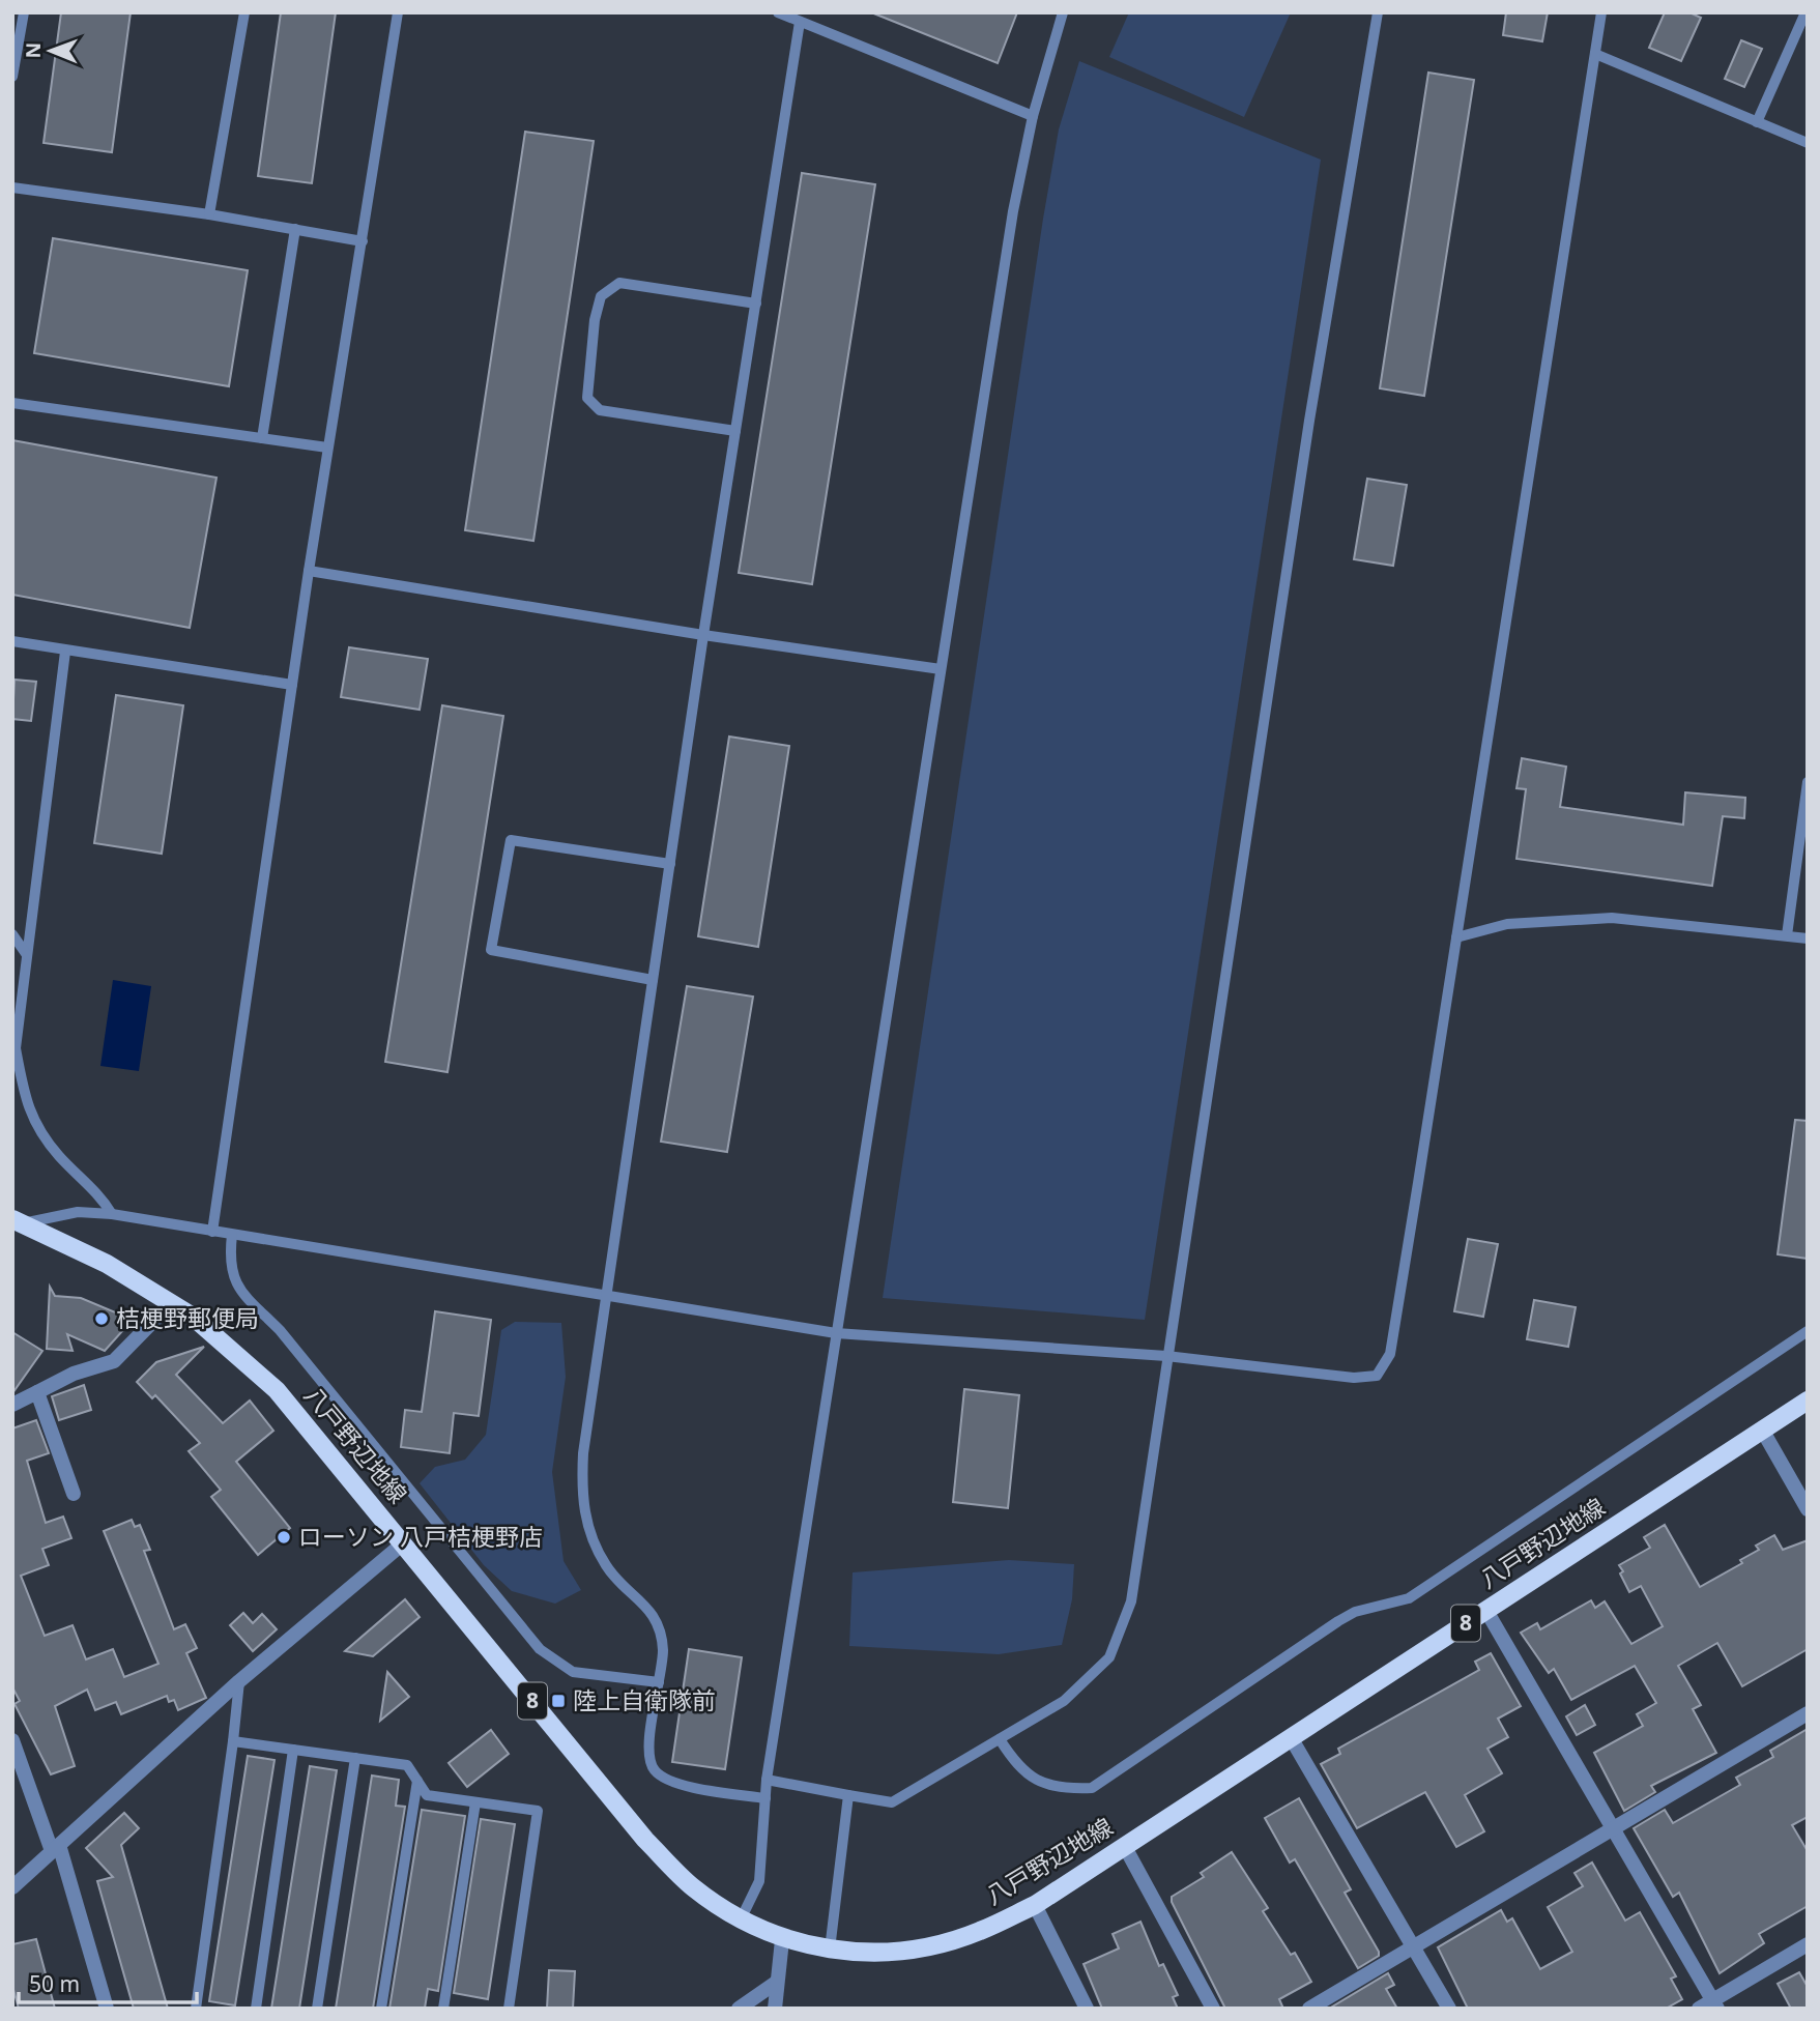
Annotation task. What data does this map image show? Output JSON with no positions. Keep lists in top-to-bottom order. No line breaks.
{"streets":{"main road":["八戸野辺地線","8"]},"places":{"other":["桔梗野郵便局","ローソン 八戸桔梗野店"],"transit":["陸上自衛隊前"]},"scale_bar":"50 m","north":"left"}
